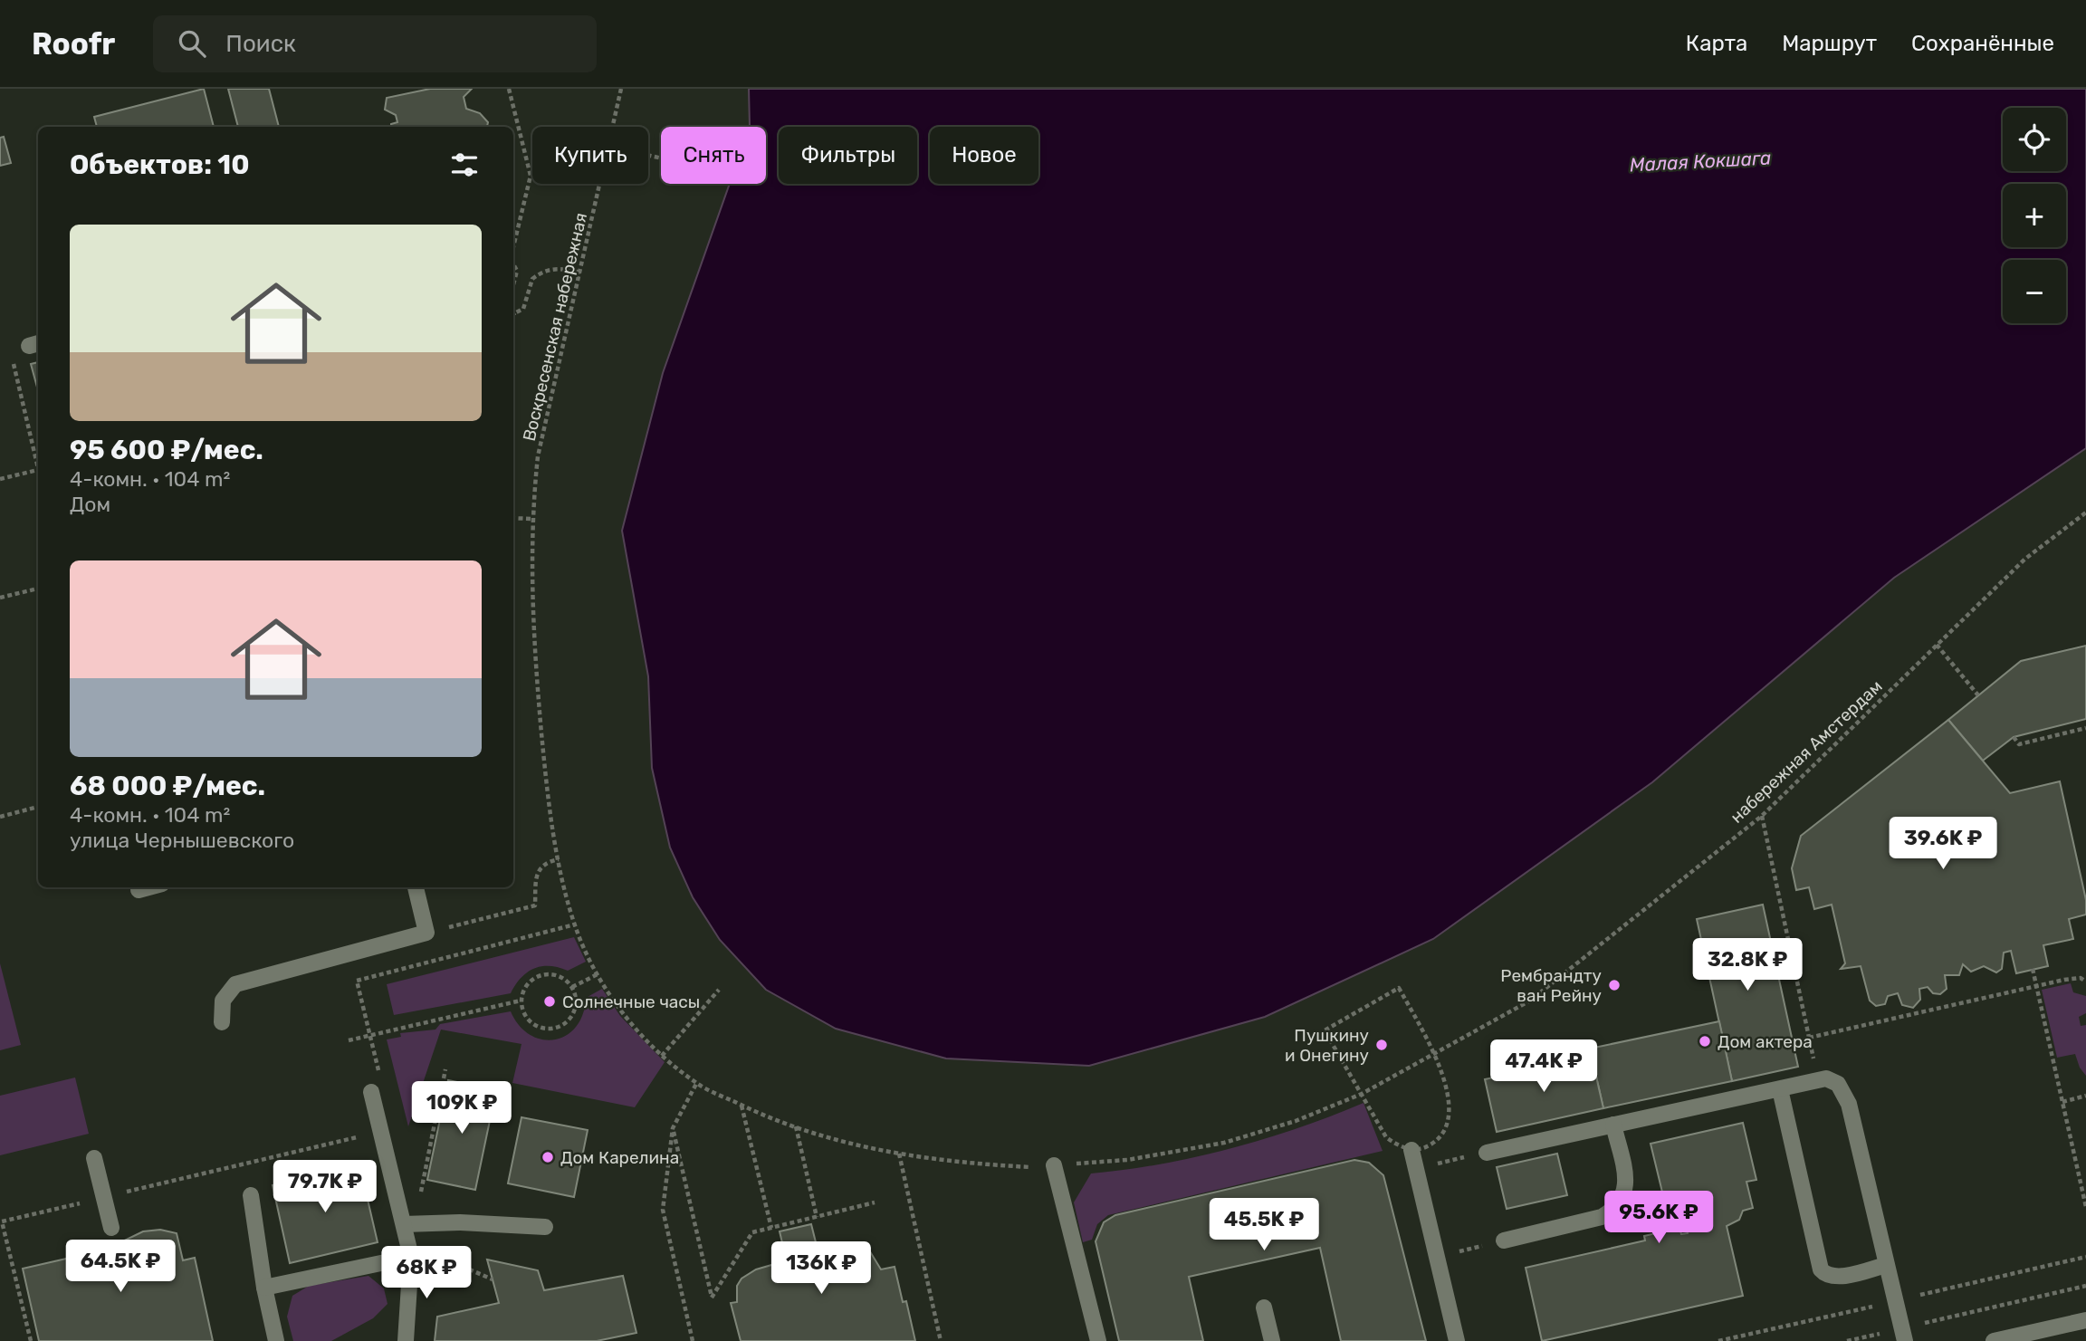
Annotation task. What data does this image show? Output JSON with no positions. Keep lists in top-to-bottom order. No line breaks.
{"streets":{"path":["Воскресенская набережная","набережная Амстердам"]},"crossings":[["Воскресенская набережная","набережная Амстердам"]],"water":["Малая Кокшага"],"places":["Рембрандту ван Рейну","Солнечные часы","Дом актера","Пушкину и Онегину","Дом Карелина"],"page":{"header":"Roofr","search":"Поиск","nav":["Карта","Маршрут","Сохранённые"],"map_buttons":["+","−"],"chip":["Купить","Снять","Фильтры","Новое"],"heading":"Объектов: 10","list":[{"name":"95 600 ₽/мес.","note":"4-комн. · 104 m² · Дом"},{"name":"68 000 ₽/мес.","note":"4-комн. · 104 m² · улица Чернышевского"}],"price":["39.6K ₽","32.8K ₽","47.4K ₽","109K ₽","79.7K ₽","95.6K ₽","45.5K ₽","64.5K ₽","136K ₽","68K ₽"]}}
